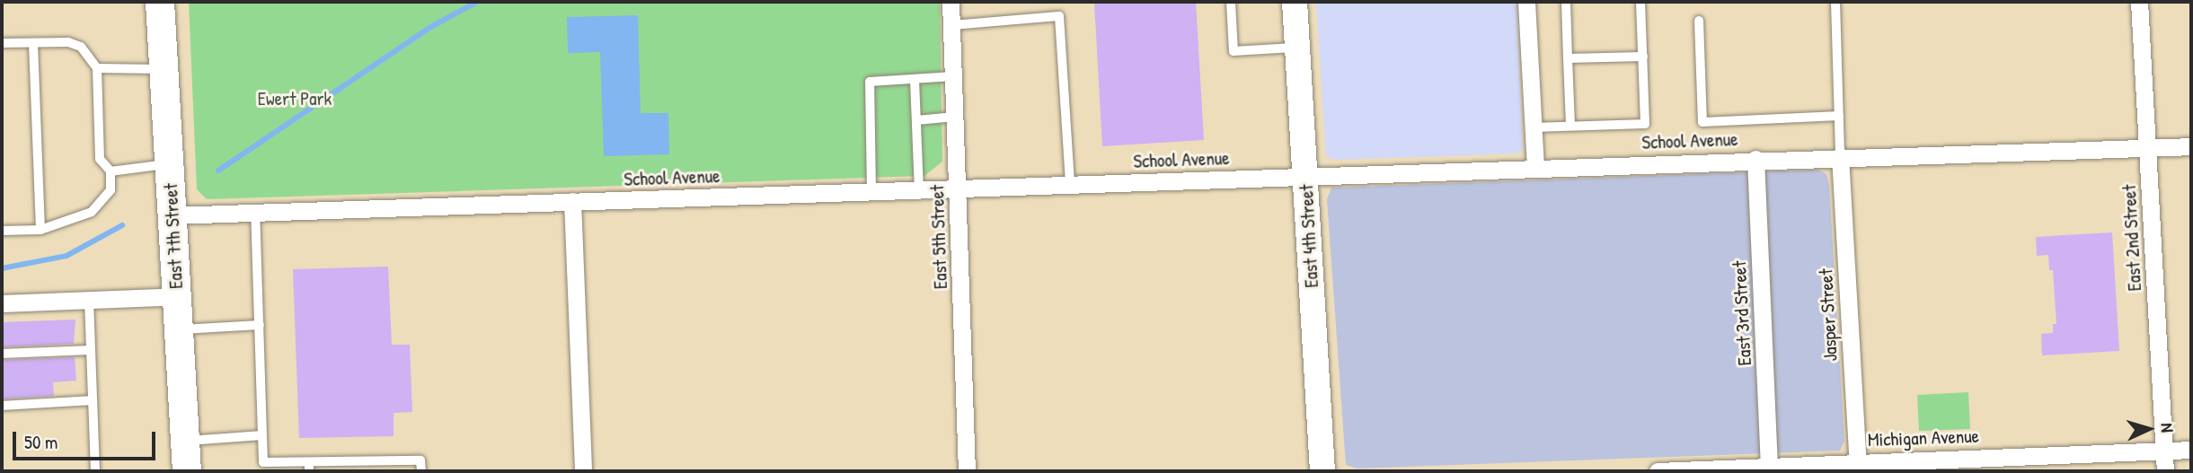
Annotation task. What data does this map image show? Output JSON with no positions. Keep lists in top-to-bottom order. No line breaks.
{"streets":{"main road":["East 7th Street"],"street":["School Avenue","East 4th Street","East 5th Street","East 2nd Street","East 3rd Street","Jasper Street","Michigan Avenue"]},"crossings":[["School Avenue","East 7th Street"],["School Avenue","East 4th Street"],["School Avenue","East 5th Street"],["School Avenue","East 2nd Street"],["School Avenue","East 3rd Street"],["School Avenue","Jasper Street"],["East 2nd Street","Michigan Avenue"],["East 3rd Street","Michigan Avenue"],["Jasper Street","Michigan Avenue"]],"parks":["Ewert Park"],"scale_bar":"50 m","north":"right"}
